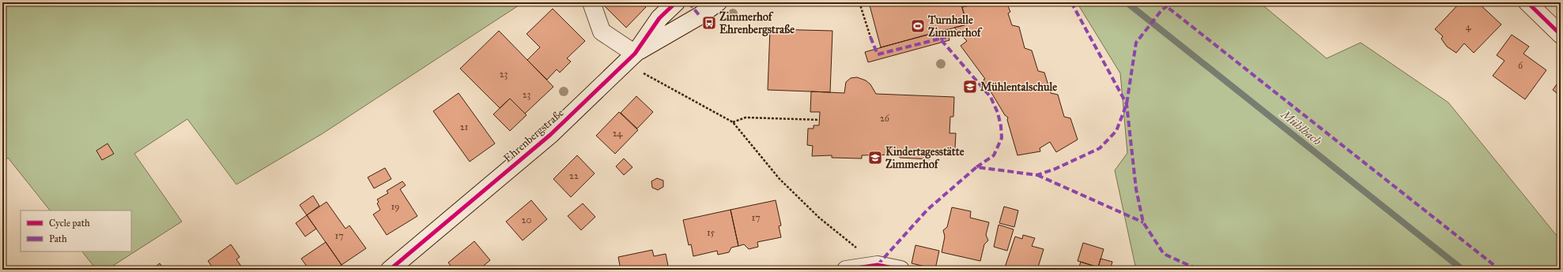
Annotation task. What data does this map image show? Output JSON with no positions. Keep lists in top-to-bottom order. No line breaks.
{"streets":{"street":["Ehrenbergstraße"]},"water":["Mühlbach"],"places":{"bus stop":["Zimmerhof Ehrenbergstraße"],"sports":["Turnhalle Zimmerhof"],"school or university":["Mühlentalschule","Kindertagesstätte Zimmerhof"]},"house_numbers":["4","6","23","23","26","21","24","22","19","17","20","15","17"],"legend":["Cycle path","Path"]}
